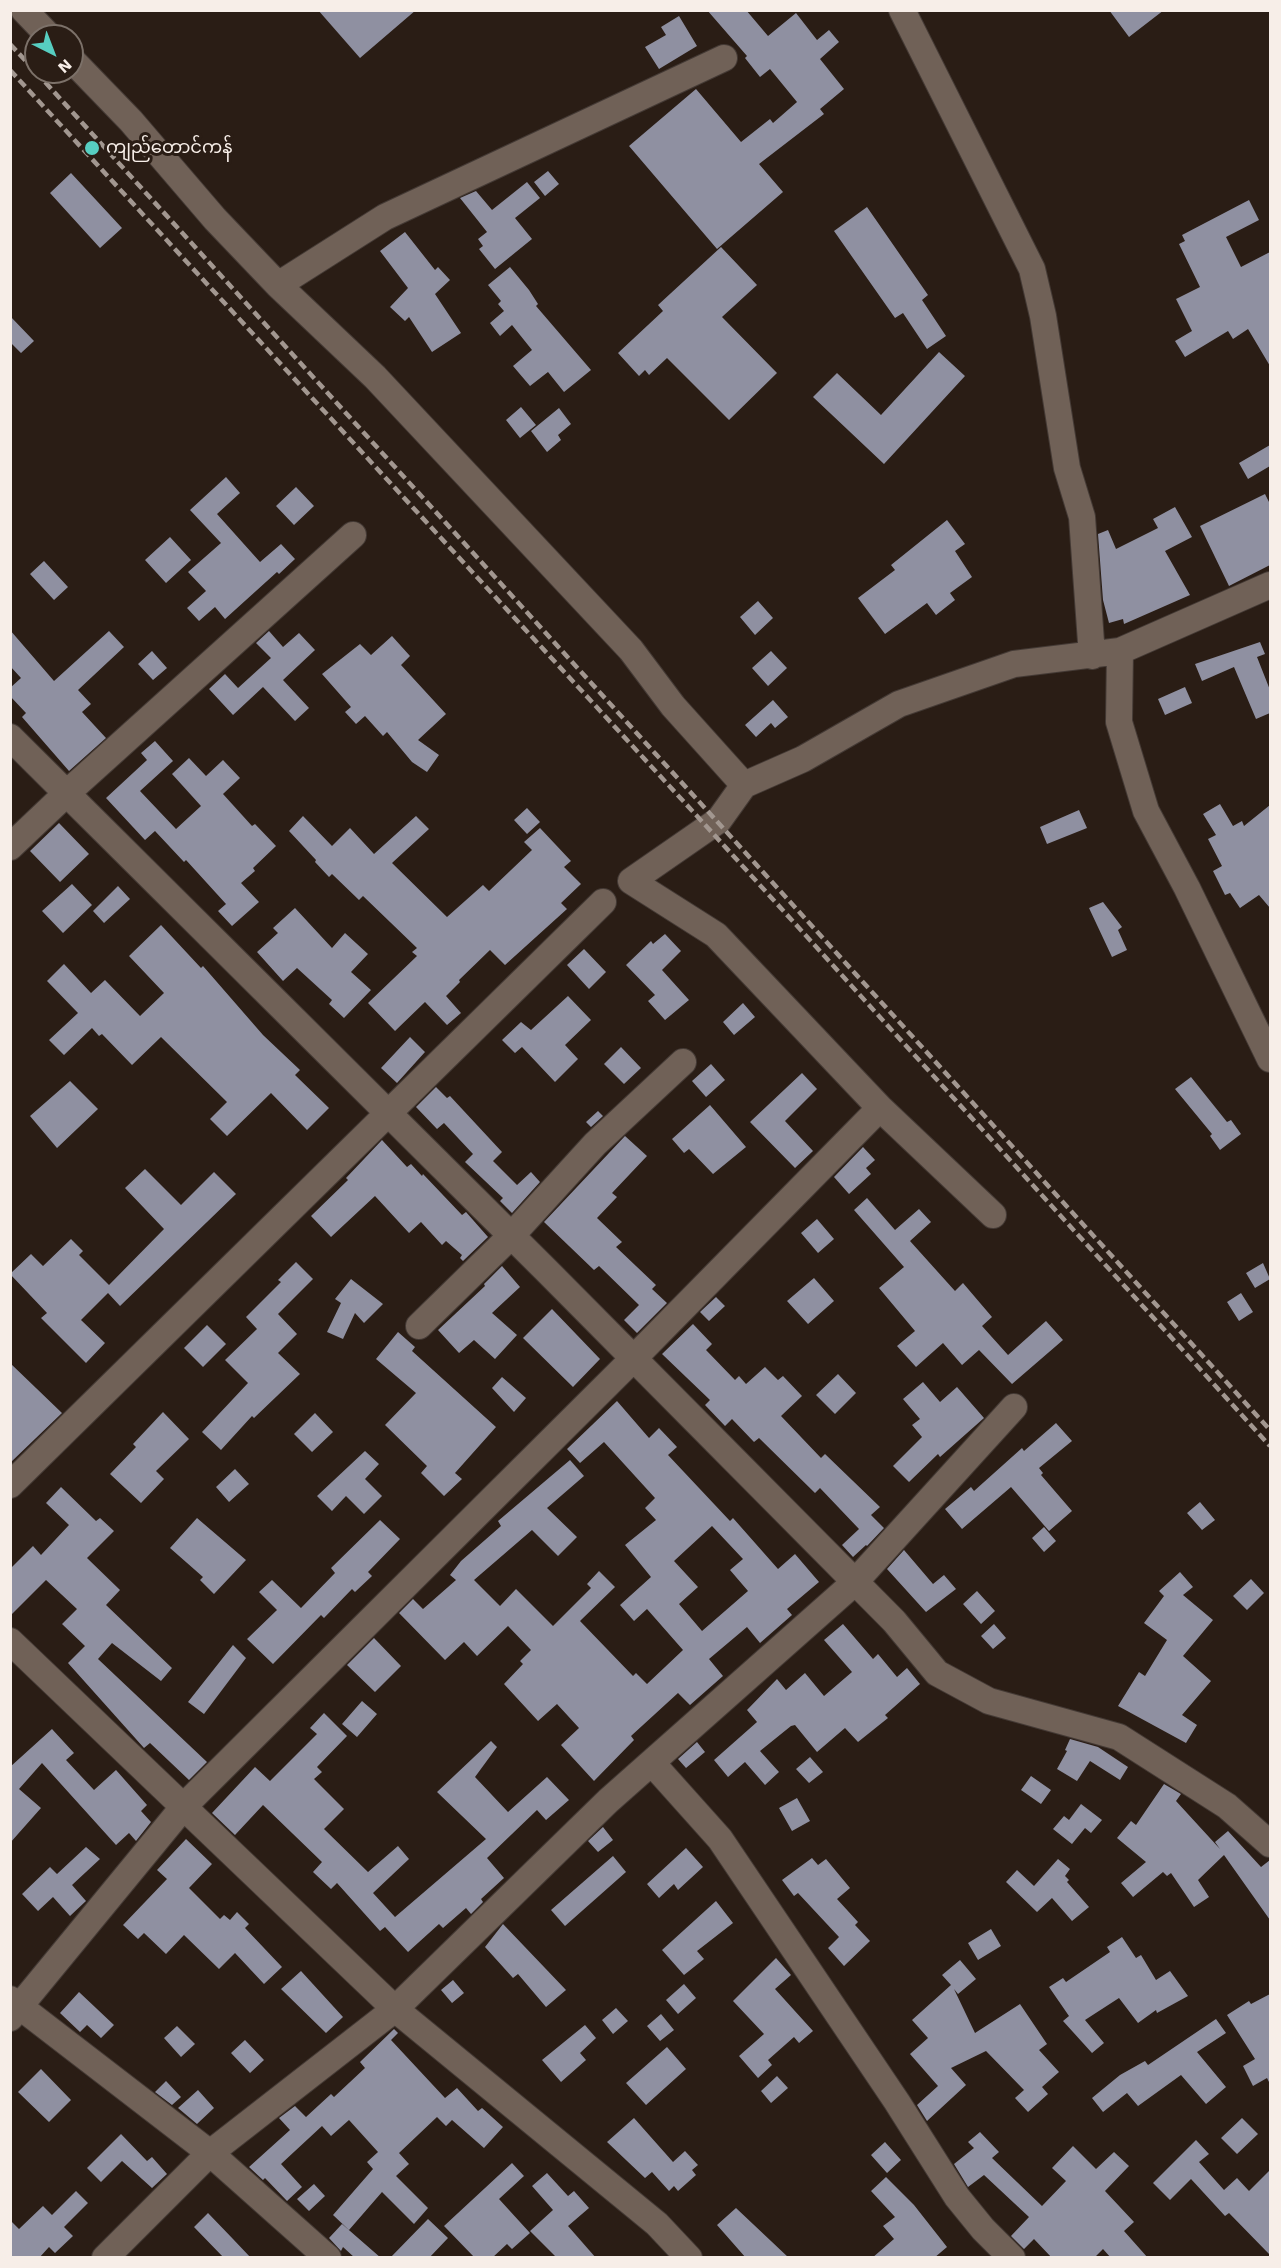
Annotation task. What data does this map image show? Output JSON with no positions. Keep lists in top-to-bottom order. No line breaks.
{"places":["ကျည်တောင်ကန်"],"north":"bottom right"}
